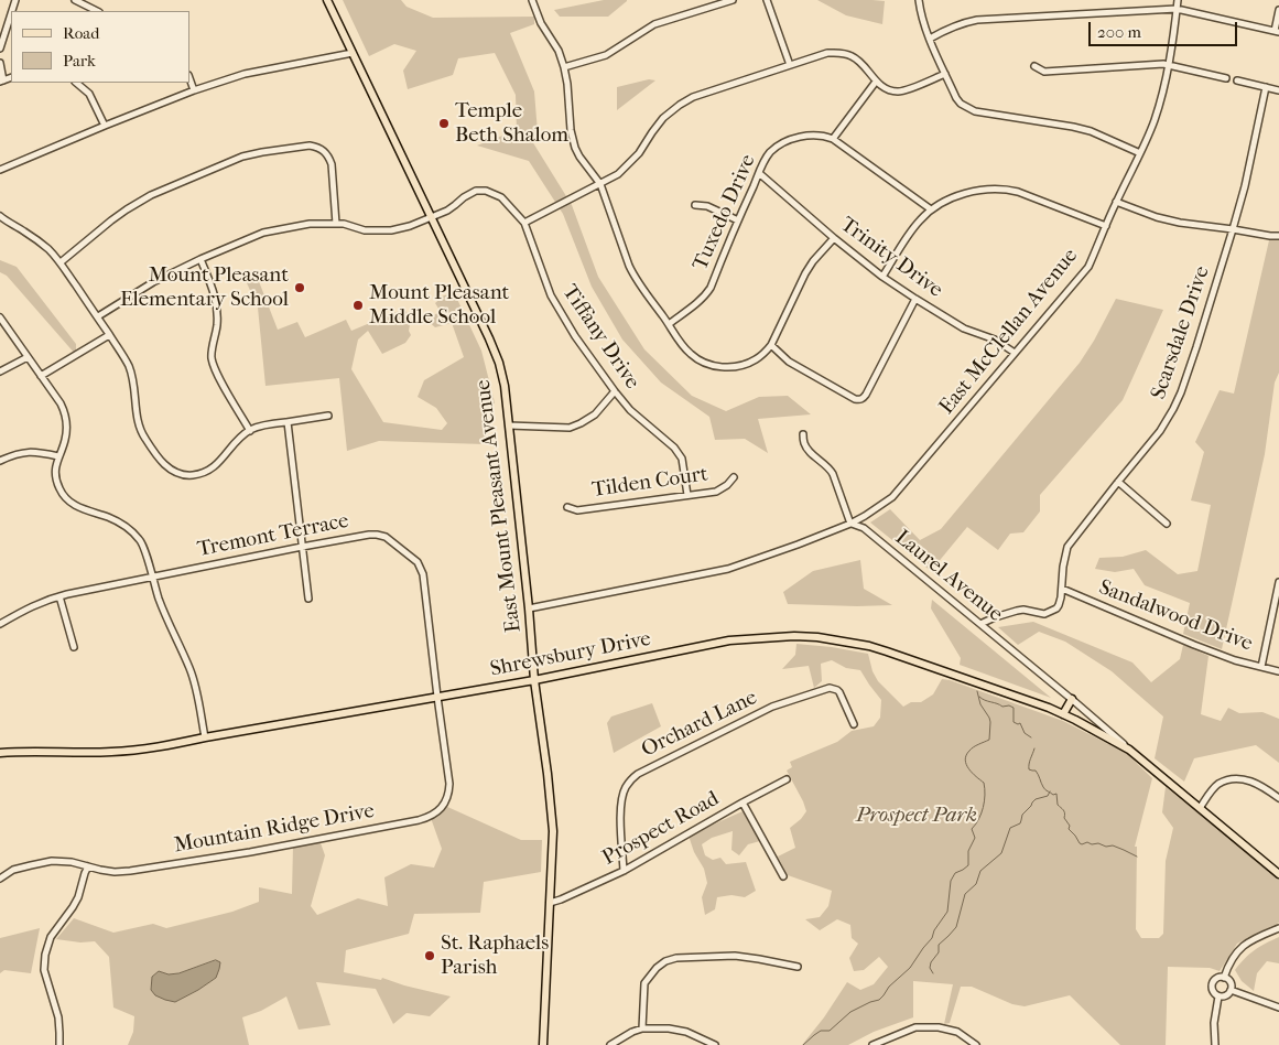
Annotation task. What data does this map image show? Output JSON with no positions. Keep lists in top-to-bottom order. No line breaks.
{"streets":{"main road":["East Mount Pleasant Avenue","Laurel Avenue","Shrewsbury Drive"],"street":["Tuxedo Drive","Trinity Drive","East McClellan Avenue","Scarsdale Drive","Tiffany Drive","Tilden Court","Tremont Terrace","Sandalwood Drive","Orchard Lane","Mountain Ridge Drive","Prospect Road"]},"crossings":[["Tuxedo Drive","Trinity Drive"],["Trinity Drive","East McClellan Avenue"],["East McClellan Avenue","Laurel Avenue"],["Scarsdale Drive","Laurel Avenue"],["Scarsdale Drive","Sandalwood Drive"],["Tiffany Drive","Tilden Court"],["Tiffany Drive","East Mount Pleasant Avenue"],["East Mount Pleasant Avenue","Shrewsbury Drive"],["East Mount Pleasant Avenue","Prospect Road"],["Tremont Terrace","Shrewsbury Drive"],["Tremont Terrace","Mountain Ridge Drive"],["Laurel Avenue","Shrewsbury Drive"],["Shrewsbury Drive","Mountain Ridge Drive"],["Orchard Lane","Prospect Road"]],"parks":["Prospect Park"],"places":["Temple Beth Shalom","Mount Pleasant Elementary School","Mount Pleasant Middle School","St. Raphaels Parish"],"legend":["Road","Park"],"scale_bar":"200 m"}
